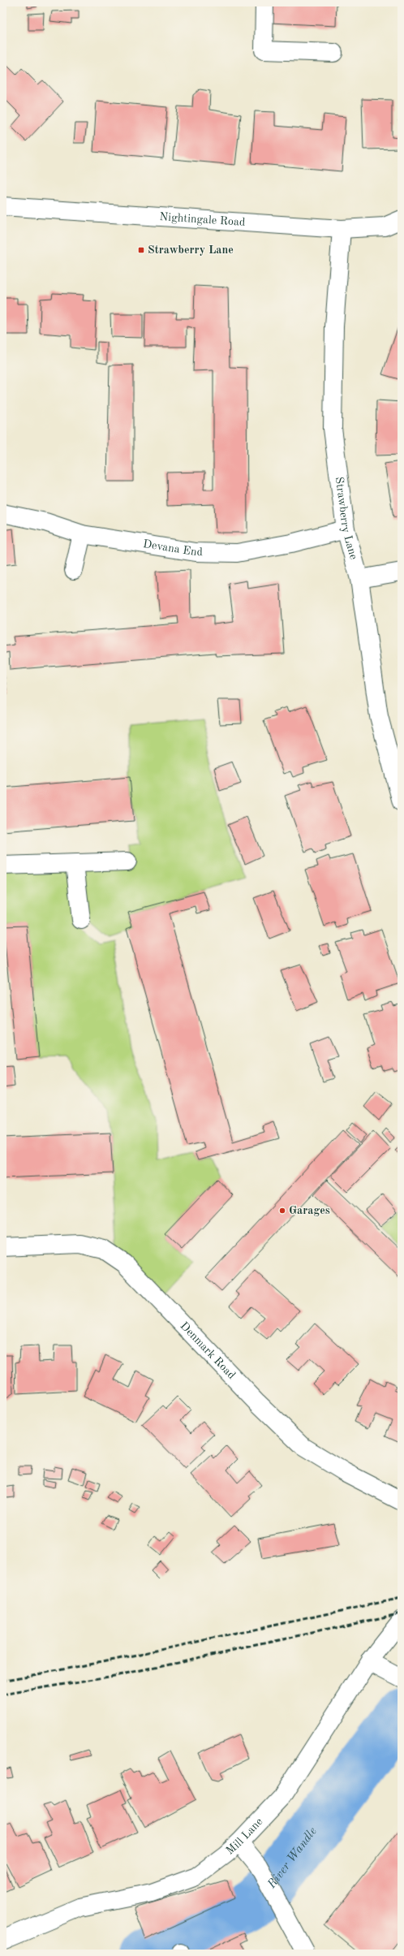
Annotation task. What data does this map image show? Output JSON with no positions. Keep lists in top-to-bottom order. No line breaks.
{"streets":{"street":["Nightingale Road","Strawberry Lane","Devana End","Denmark Road","Mill Lane"]},"crossings":[["Nightingale Road","Strawberry Lane"],["Strawberry Lane","Devana End"]],"water":["River Wandle"],"places":{"transit":["Strawberry Lane"],"other":["Garages"]}}
